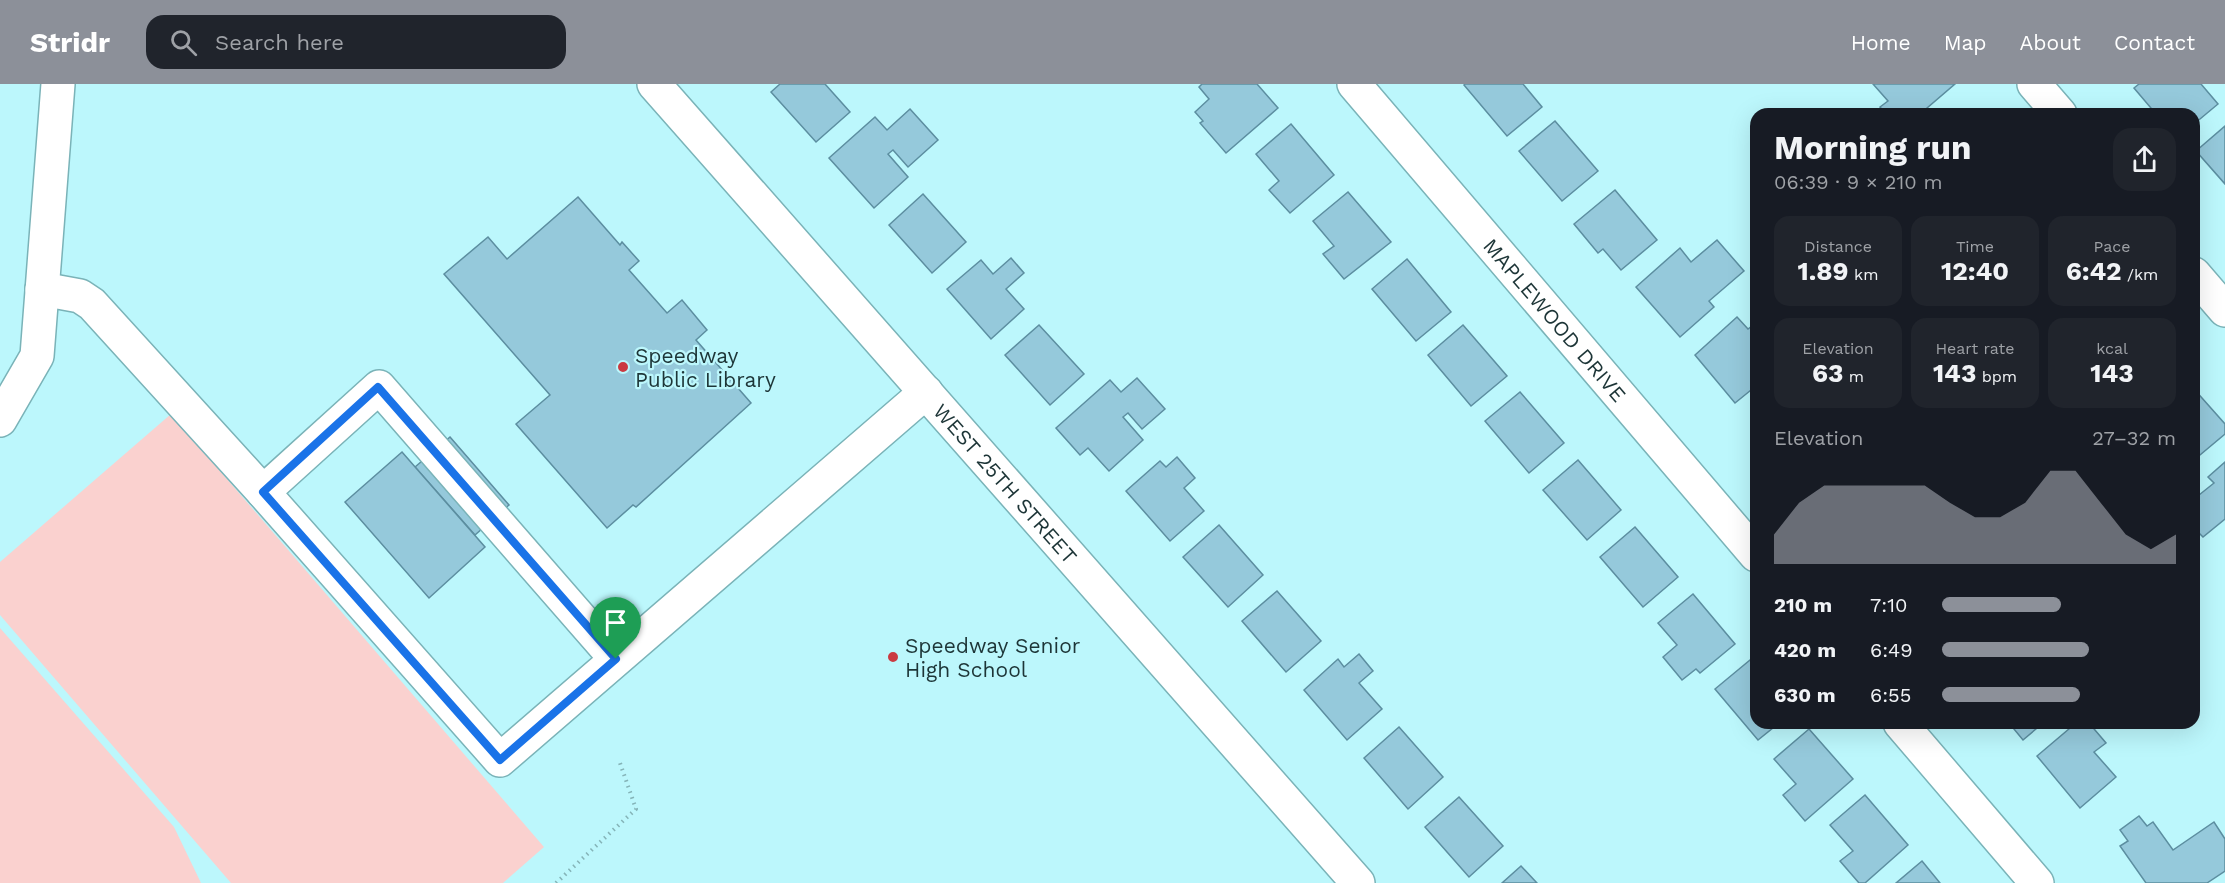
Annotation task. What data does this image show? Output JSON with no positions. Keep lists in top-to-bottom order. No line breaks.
{"streets":{"street":["MAPLEWOOD DRIVE","WEST 25TH STREET"]},"places":["Speedway Public Library","Speedway Senior High School"],"page":{"header":"Stridr","search":"Search here","nav":["Home","Map","About","Contact"],"heading":["Morning run","06:39 · 9 × 210 m"],"stats":[["Distance","1.89 km"],["Time","12:40"],["Pace","6:42 /km"],["Elevation","63 m"],["Heart rate","143 bpm"],["kcal","143"]],"chart":["Elevation","27–32 m"],"list":[{"name":"210 m","note":"7:10"},{"name":"420 m","note":"6:49"},{"name":"630 m","note":"6:55"}]}}
